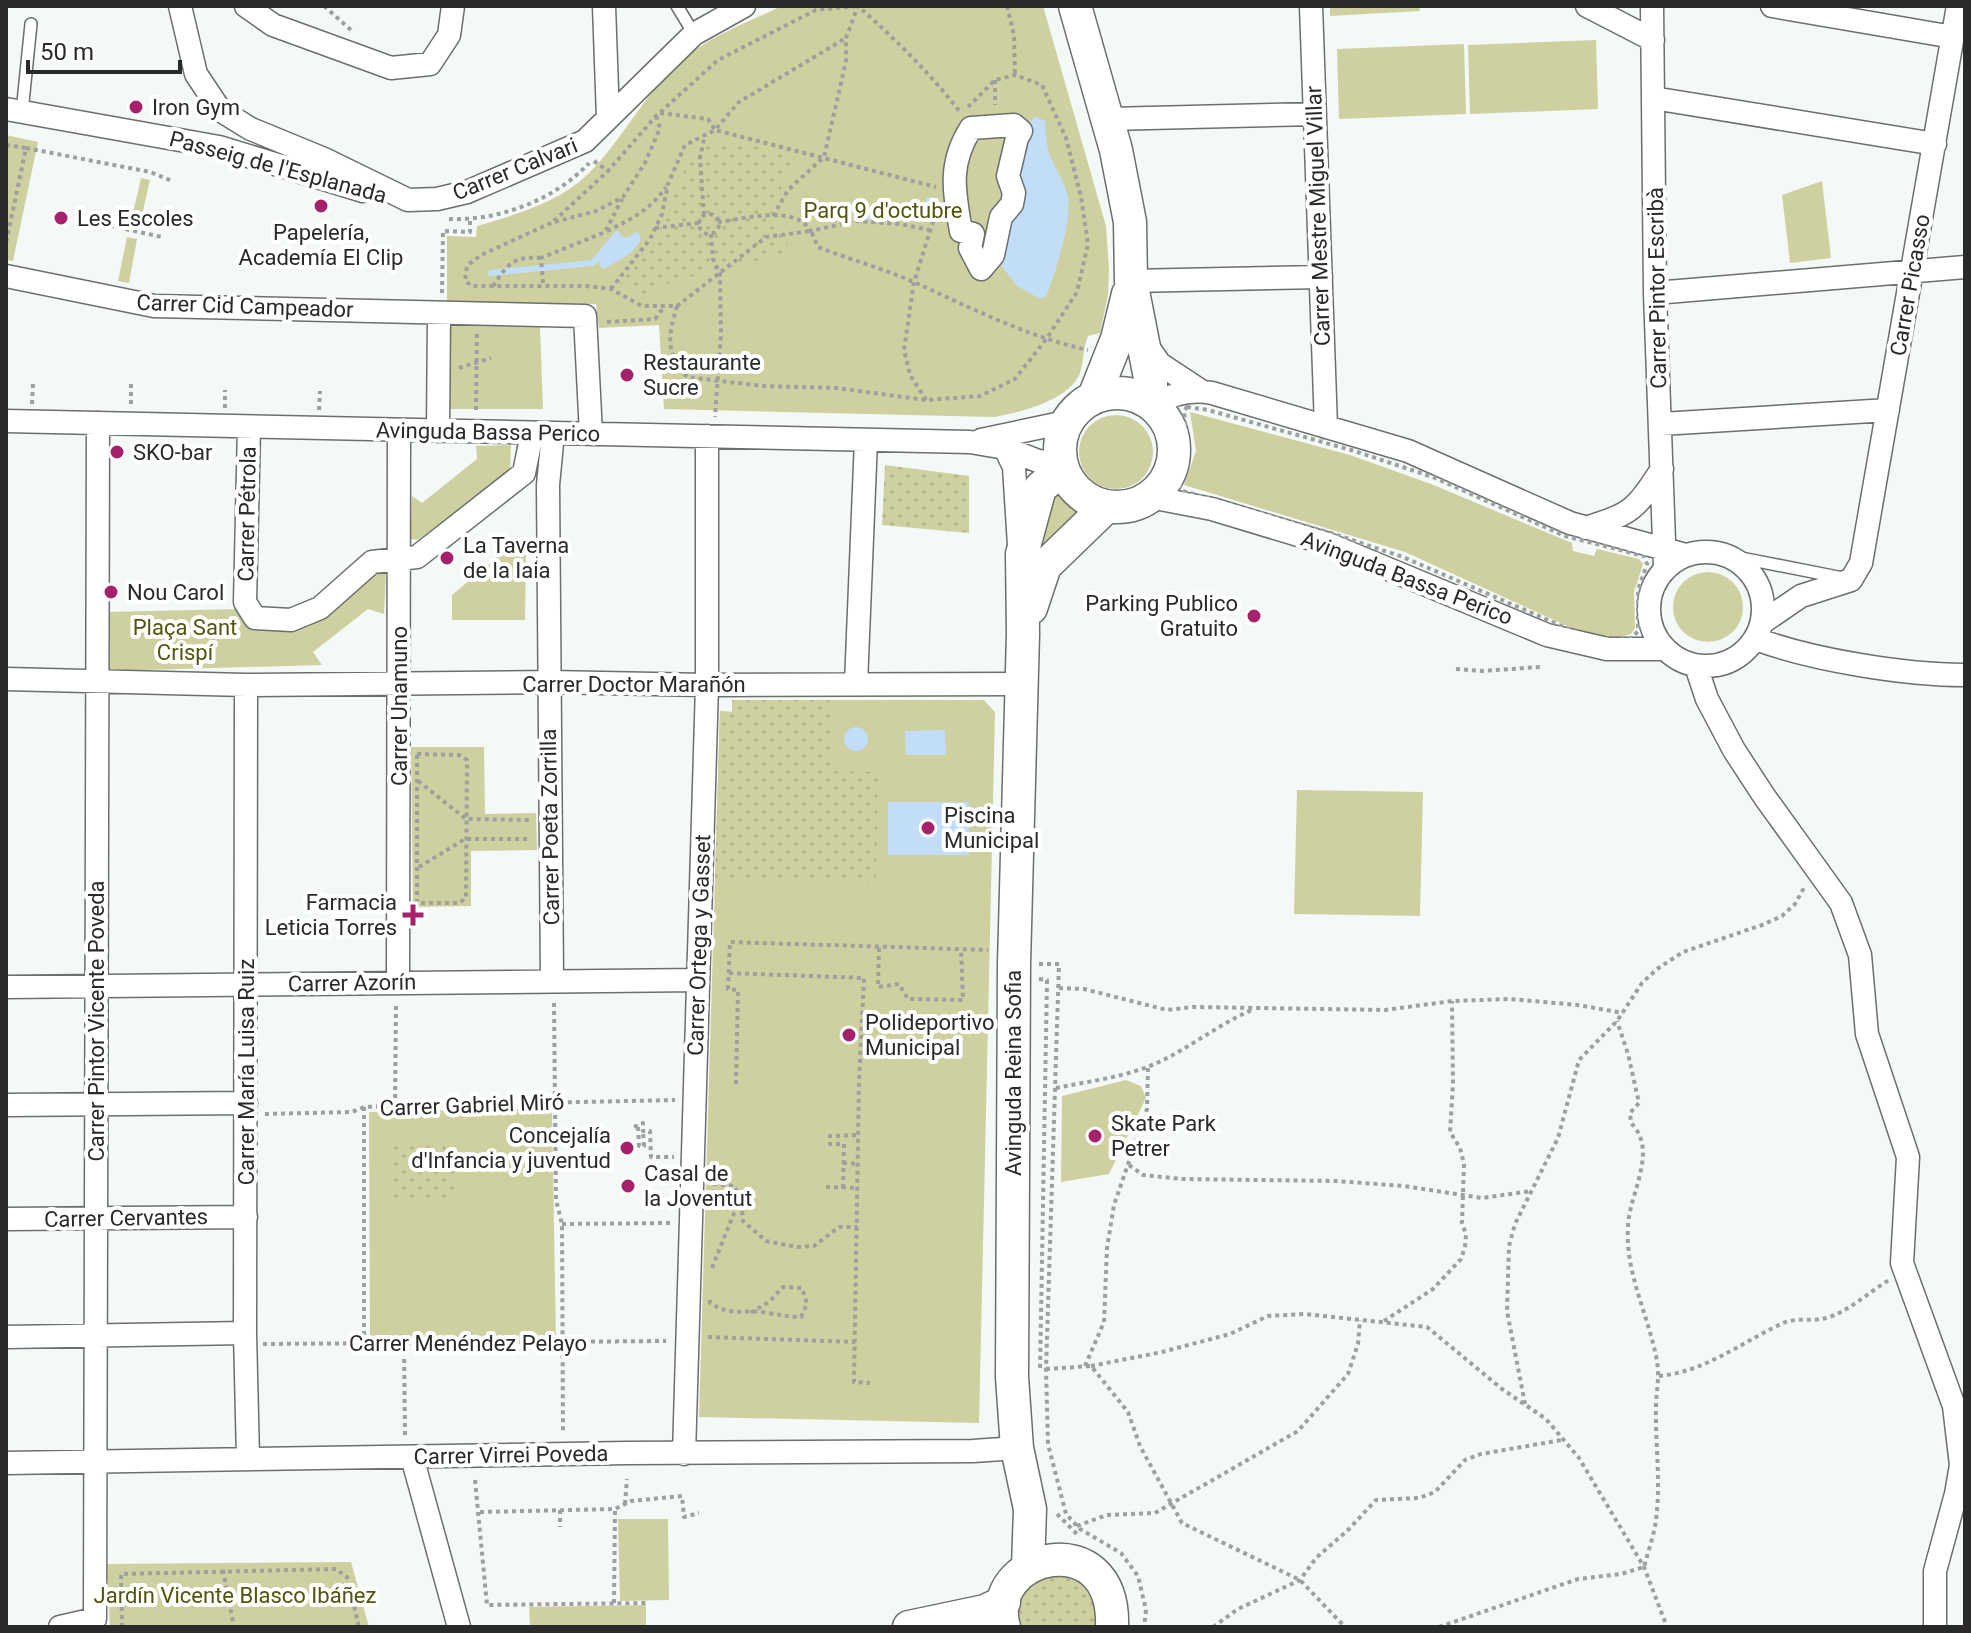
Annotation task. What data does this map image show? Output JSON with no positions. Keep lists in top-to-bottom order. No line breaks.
{"streets":{"street":["Passeig de l'Esplanada","Carrer Calvari","Carrer Mestre Miguel Villar","Carrer Picasso","Carrer Pintor Escribà","Carrer Cid Campeador","Avinguda Bassa Perico","Carrer Pétrola","Carrer Doctor Marañón","Carrer Unamuno","Carrer Poeta Zorrilla","Carrer Ortega y Gasset","Carrer Azorín","Carrer Pintor Vicente Poveda","Carrer María Luisa Ruiz","Avinguda Reina Sofia","Carrer Cervantes","Carrer Virrei Poveda"],"path":["Carrer Gabriel Miró","Carrer Menéndez Pelayo"]},"crossings":[["Passeig de l'Esplanada","Carrer Calvari"],["Carrer Pintor Escribà","Avinguda Bassa Perico"],["Avinguda Bassa Perico","Carrer Pétrola"],["Avinguda Bassa Perico","Carrer Unamuno"],["Avinguda Bassa Perico","Carrer Poeta Zorrilla"],["Avinguda Bassa Perico","Carrer Ortega y Gasset"],["Avinguda Bassa Perico","Carrer Pintor Vicente Poveda"],["Avinguda Bassa Perico","Avinguda Reina Sofia"],["Carrer Pétrola","Carrer Unamuno"],["Carrer Doctor Marañón","Carrer Unamuno"],["Carrer Doctor Marañón","Carrer Poeta Zorrilla"],["Carrer Doctor Marañón","Carrer Ortega y Gasset"],["Carrer Doctor Marañón","Carrer María Luisa Ruiz"],["Carrer Doctor Marañón","Avinguda Reina Sofia"],["Carrer Unamuno","Carrer Azorín"],["Carrer Poeta Zorrilla","Carrer Azorín"],["Carrer Ortega y Gasset","Carrer Azorín"],["Carrer Ortega y Gasset","Carrer Virrei Poveda"],["Carrer Azorín","Carrer Pintor Vicente Poveda"],["Carrer Azorín","Carrer María Luisa Ruiz"],["Carrer Pintor Vicente Poveda","Carrer Cervantes"],["Carrer Pintor Vicente Poveda","Carrer Virrei Poveda"],["Carrer María Luisa Ruiz","Carrer Gabriel Miró"],["Carrer María Luisa Ruiz","Carrer Cervantes"],["Carrer María Luisa Ruiz","Carrer Menéndez Pelayo"],["Carrer María Luisa Ruiz","Carrer Virrei Poveda"],["Avinguda Reina Sofia","Carrer Virrei Poveda"]],"parks":["Parq 9 d'octubre","Plaça Sant Crispí","Jardín Vicente Blasco Ibáñez"],"places":{"other":["Iron Gym","Papelería, Academía El Clip","Les Escoles","Restaurante Sucre","SKO-bar","La Taverna de la Iaia","Nou Carol","Parking Publico Gratuito","Piscina Municipal","Polideportivo Municipal","Skate Park Petrer","Concejalía d'Infancia y juventud","Casal de la Joventut"],"health":["Farmacia Leticia Torres"]},"scale_bar":"50 m"}
